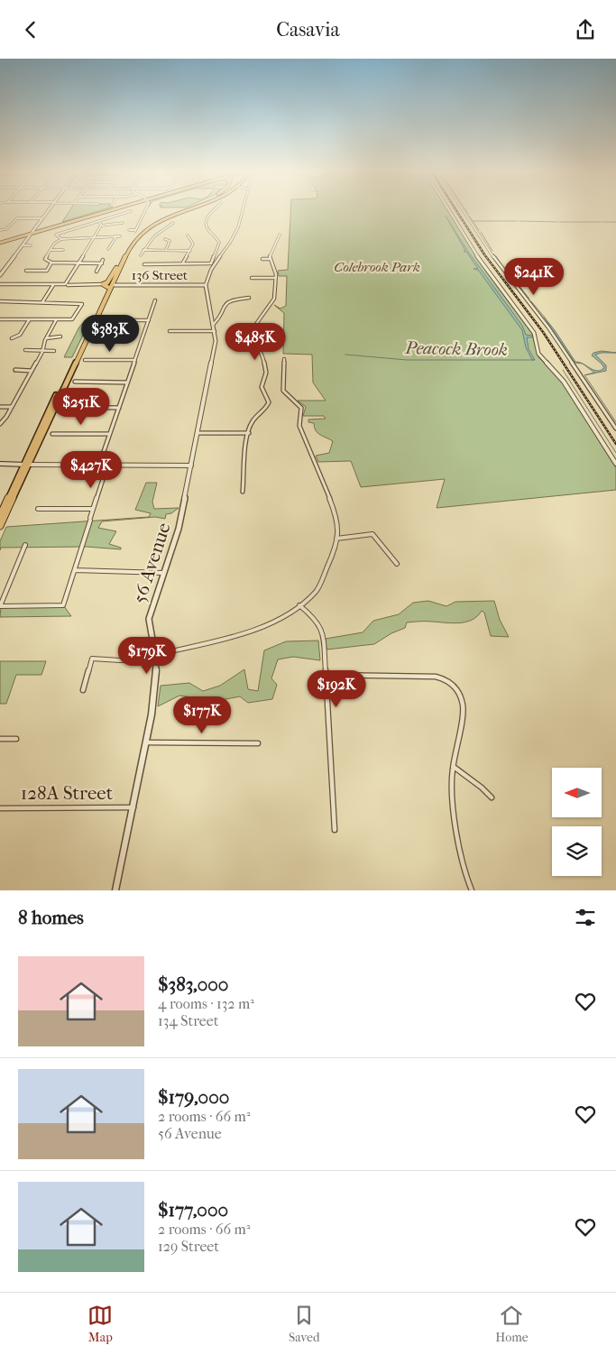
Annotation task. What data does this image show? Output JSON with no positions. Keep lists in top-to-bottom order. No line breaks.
{"streets":{"street":["136 Street","56 Avenue","128A Street"]},"crossings":[["136 Street","56 Avenue"],["56 Avenue","128A Street"]],"water":["Peacock Brook"],"parks":["Colebrook Park"],"north":"left","page":{"header":"Casavia","price":["$241K","$383K","$485K","$251K","$427K","$179K","$192K","$177K"],"heading":"8 homes","list":[{"name":"$383,000","note":"4 rooms · 132 m² · 134 Street"},{"name":"$179,000","note":"2 rooms · 66 m² · 56 Avenue"},{"name":"$177,000","note":"2 rooms · 66 m² · 129 Street"}],"tabs":["Map","Saved","Home"]}}
